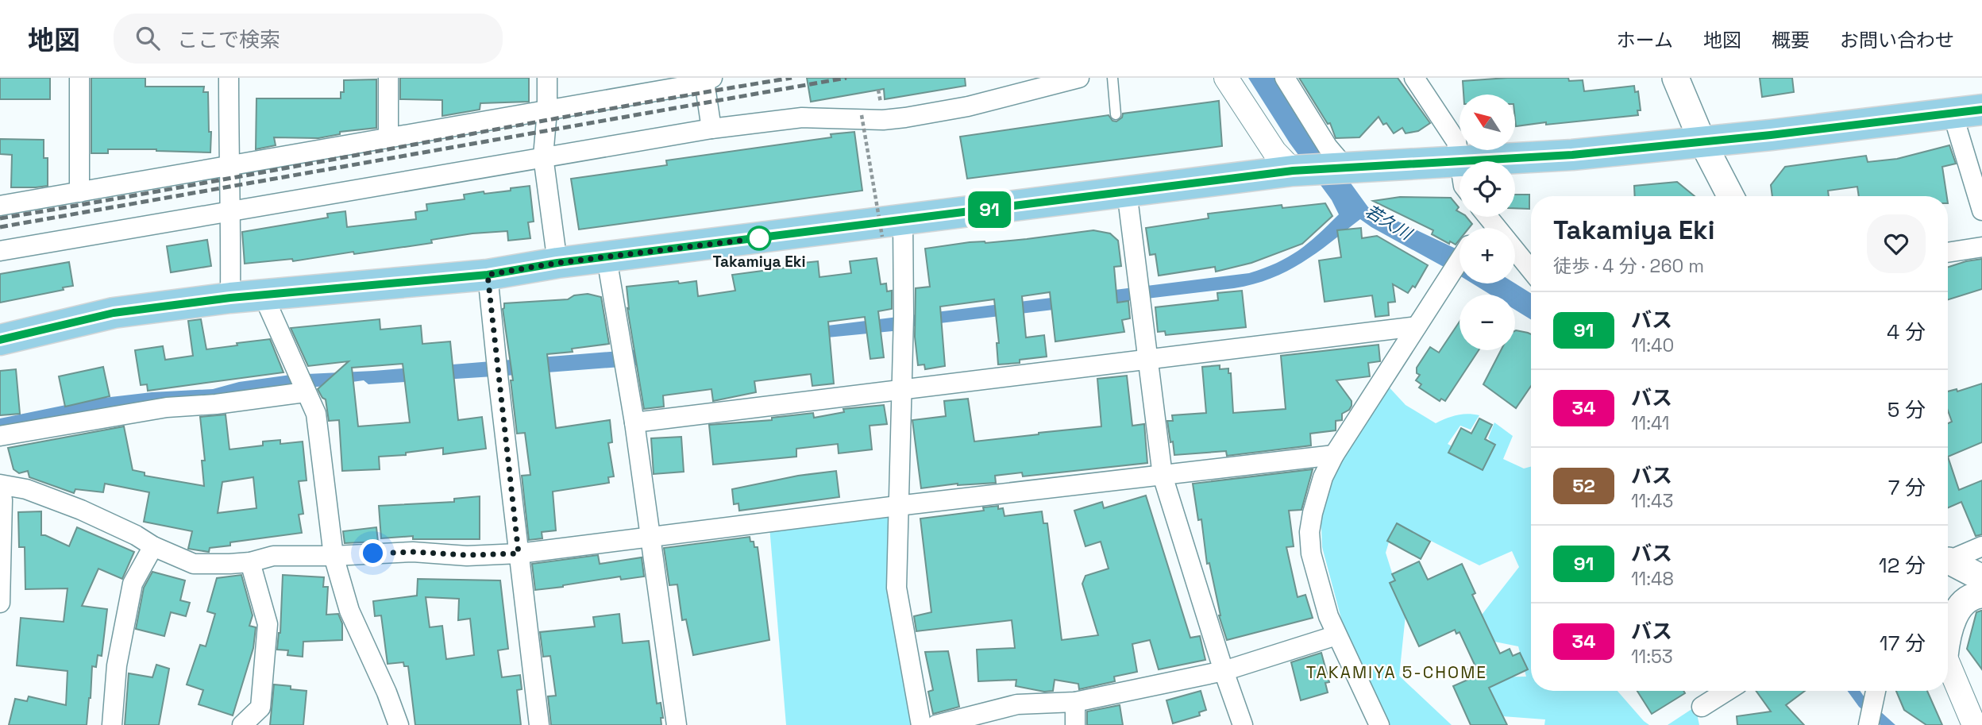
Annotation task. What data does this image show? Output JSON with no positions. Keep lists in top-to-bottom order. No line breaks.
{"districts":["TAKAMIYA 5-CHOME"],"water":["若久川"],"places":["Takamiya Eki"],"lines":["bus line 91"],"north":"top left","page":{"header":"地図","search":"ここで検索","nav":["ホーム","地図","概要","お問い合わせ"],"on_map":"91","map_buttons":["+","−"],"heading":["Takamiya Eki","徒歩 · 4 分 · 260 m"],"list":[{"mark":"91","name":"バス","note":"11:40","value":"4 分"},{"mark":"34","name":"バス","note":"11:41","value":"5 分"},{"mark":"52","name":"バス","note":"11:43","value":"7 分"},{"mark":"91","name":"バス","note":"11:48","value":"12 分"},{"mark":"34","name":"バス","note":"11:53","value":"17 分"}]}}
